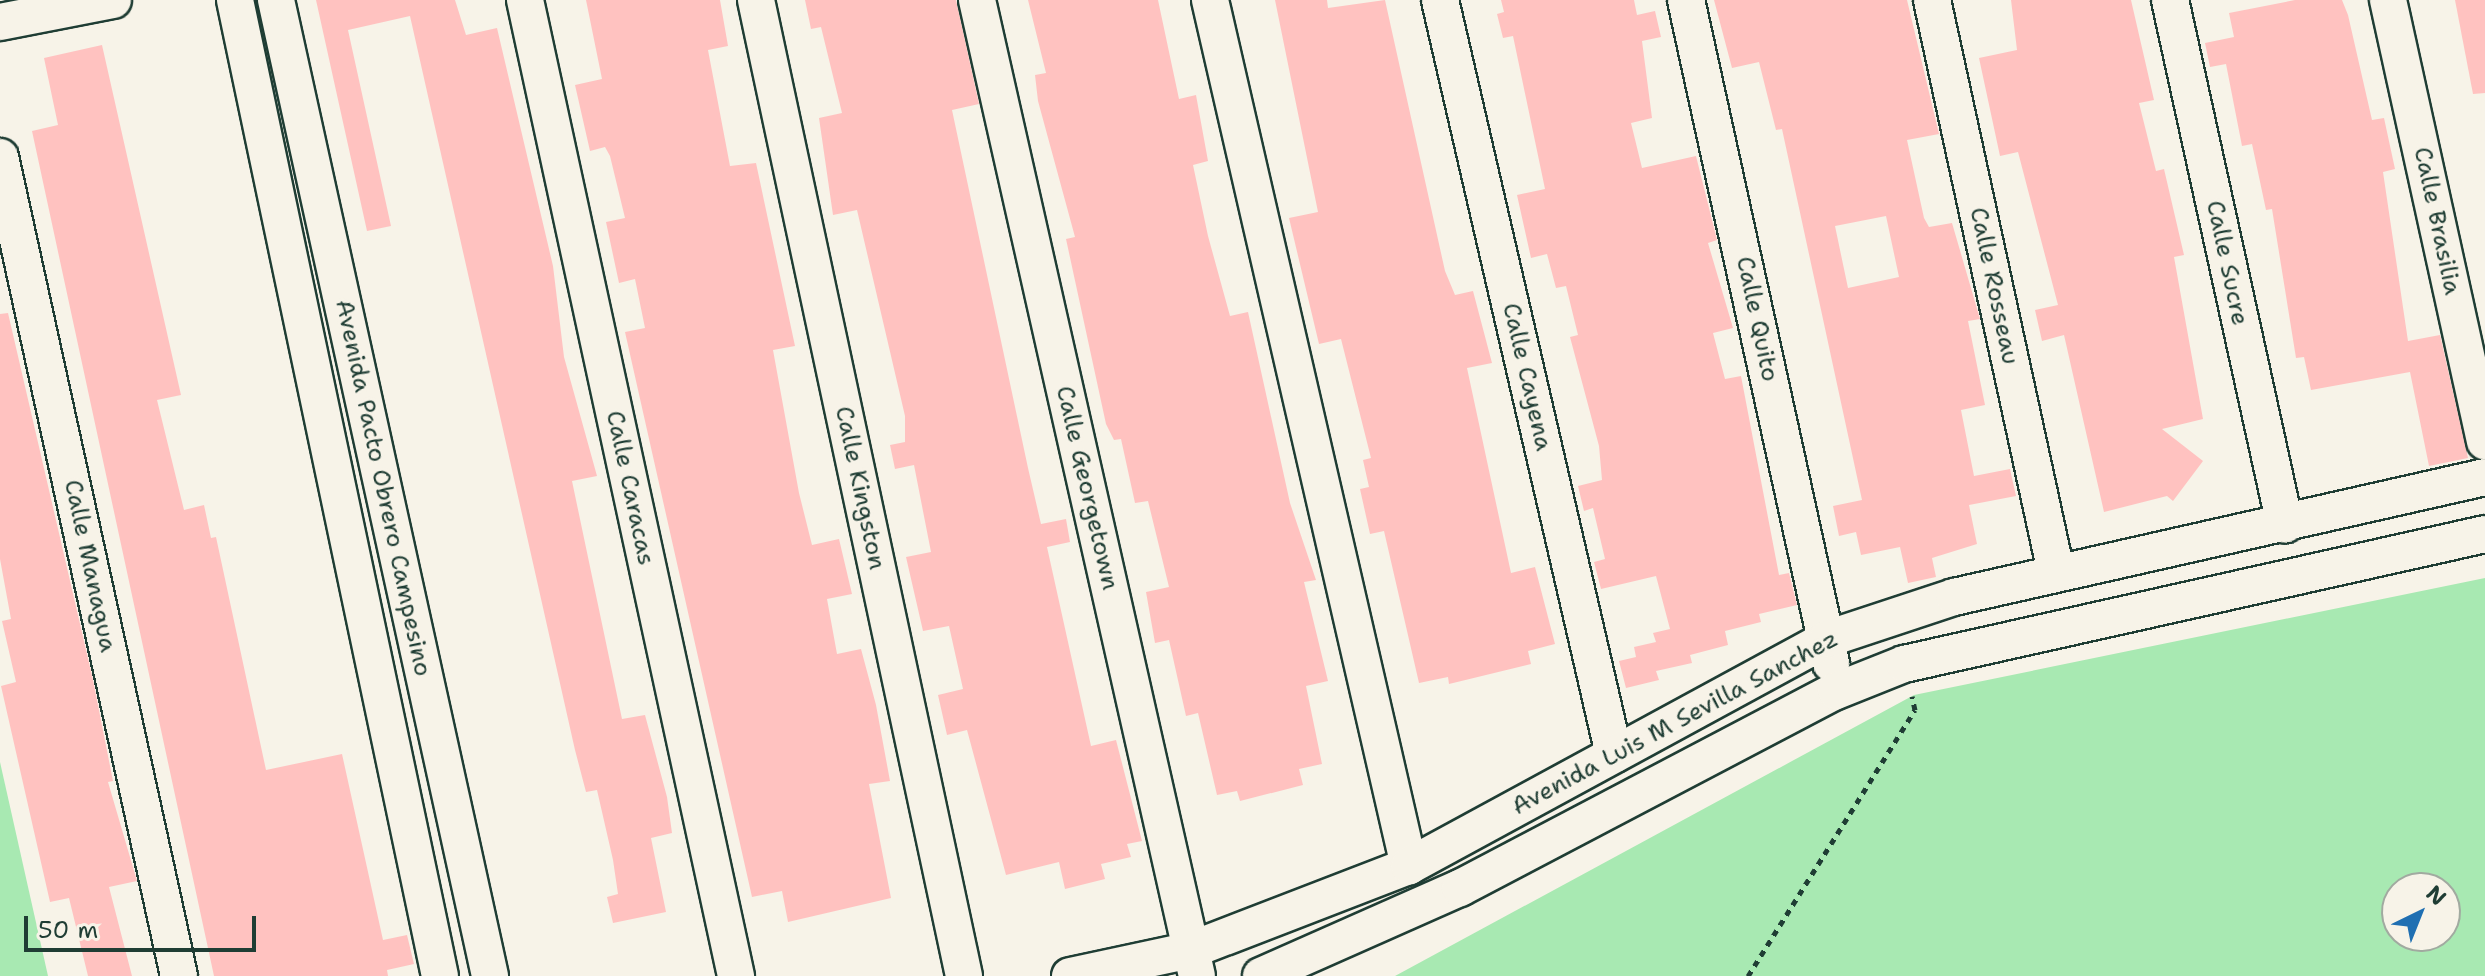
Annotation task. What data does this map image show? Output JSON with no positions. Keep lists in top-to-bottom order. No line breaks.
{"streets":{"street":["Calle Brasilia","Calle Sucre","Calle Rosseau","Calle Quito","Calle Cayena","Avenida Pacto Obrero Campesino","Calle Caracas","Calle Kingston","Calle Georgetown","Calle Managua","Avenida Luis M Sevilla Sanchez"]},"crossings":[["Calle Sucre","Avenida Luis M Sevilla Sanchez"],["Calle Rosseau","Avenida Luis M Sevilla Sanchez"],["Calle Quito","Avenida Luis M Sevilla Sanchez"],["Calle Cayena","Avenida Luis M Sevilla Sanchez"],["Calle Georgetown","Avenida Luis M Sevilla Sanchez"]],"scale_bar":"50 m","north":"top right"}
